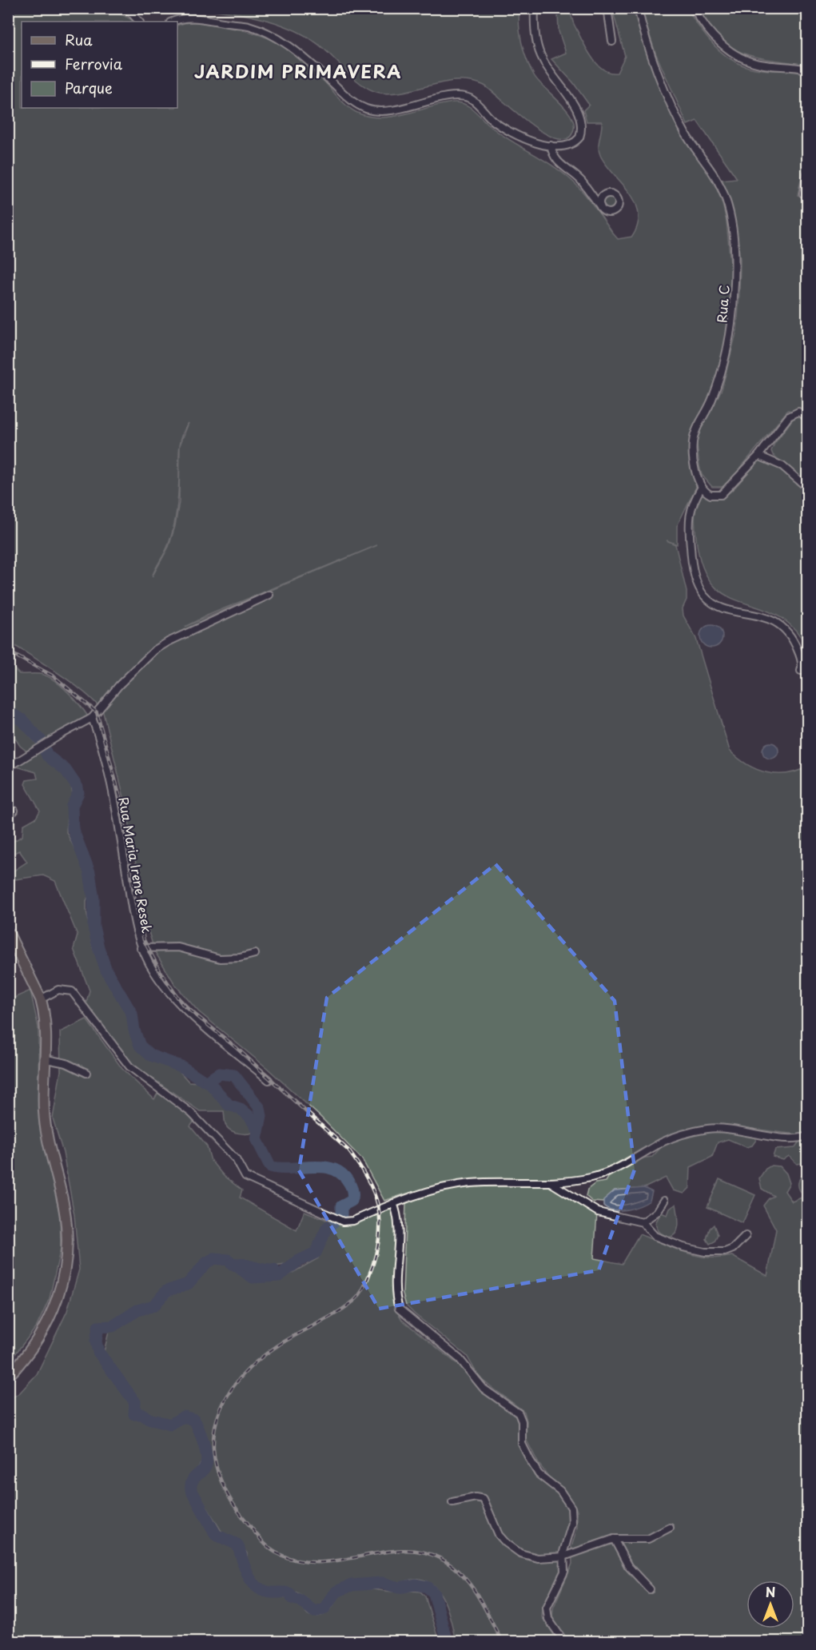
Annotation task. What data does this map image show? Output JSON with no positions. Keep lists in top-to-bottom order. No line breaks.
{"streets":{"street":["Rua C","Rua Maria Irene Resek"]},"districts":["JARDIM PRIMAVERA"],"legend":["Rua","Ferrovia","Parque"],"north":"top"}
